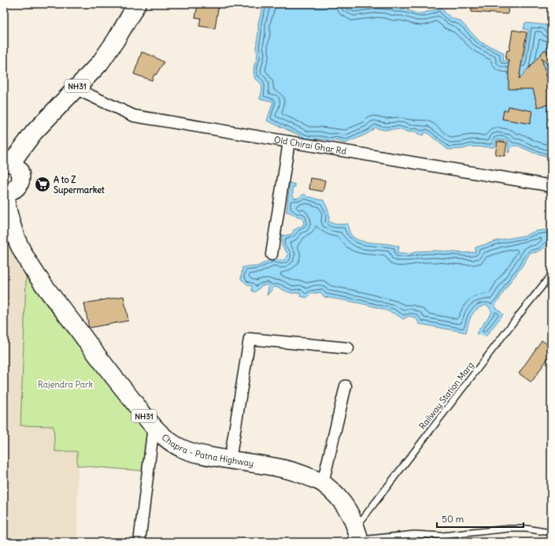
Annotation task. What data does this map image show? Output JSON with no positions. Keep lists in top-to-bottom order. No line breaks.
{"streets":{"highway":["NH31","Chapra - Patna Highway"],"street":["Old Chirai Ghar Rd"],"lane":["Railway Station Marg"]},"crossings":[["NH31","Old Chirai Ghar Rd"],["NH31","Chapra - Patna Highway"],["Railway Station Marg","Chapra - Patna Highway"]],"parks":["Rajendra Park"],"places":{"supermarket":["A to Z Supermarket"]},"scale_bar":"50 m"}
